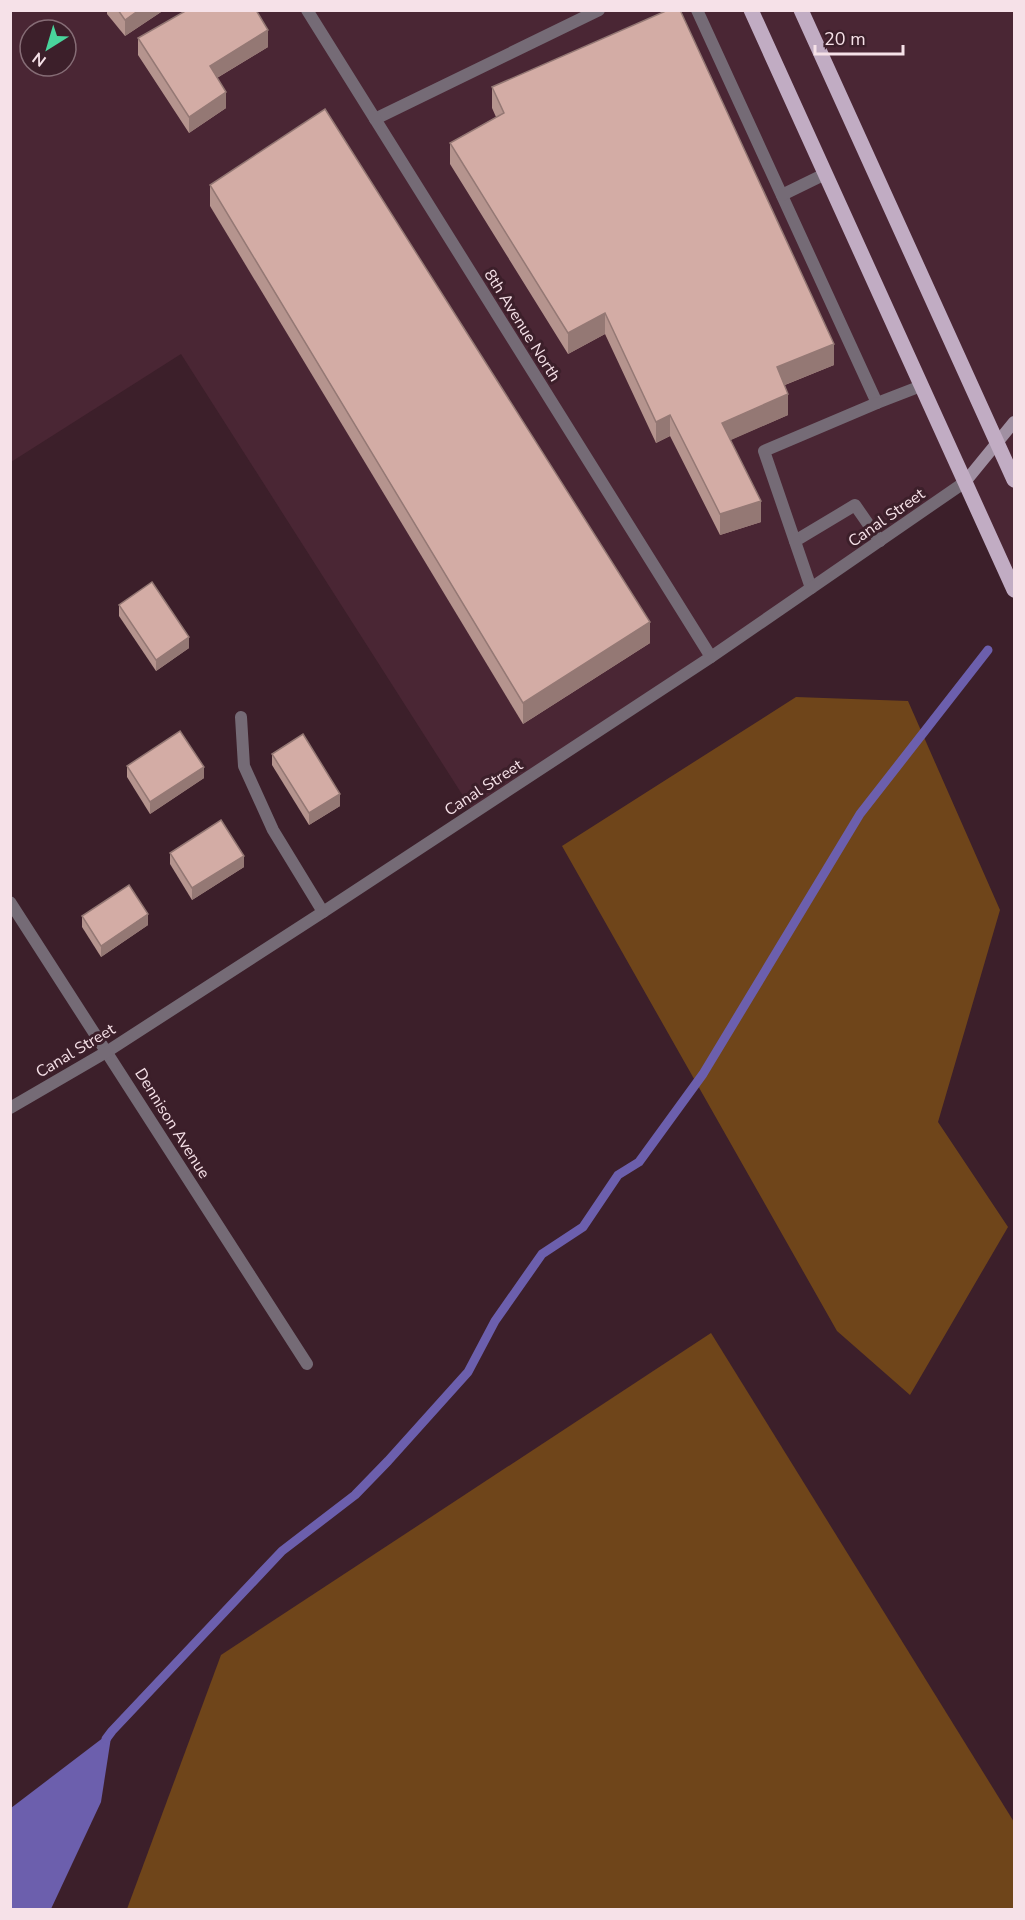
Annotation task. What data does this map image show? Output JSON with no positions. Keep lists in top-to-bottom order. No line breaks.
{"streets":{"street":["8th Avenue North","Canal Street","Dennison Avenue"]},"crossings":[["8th Avenue North","Canal Street"],["Canal Street","Dennison Avenue"]],"scale_bar":"20 m","north":"bottom left"}
